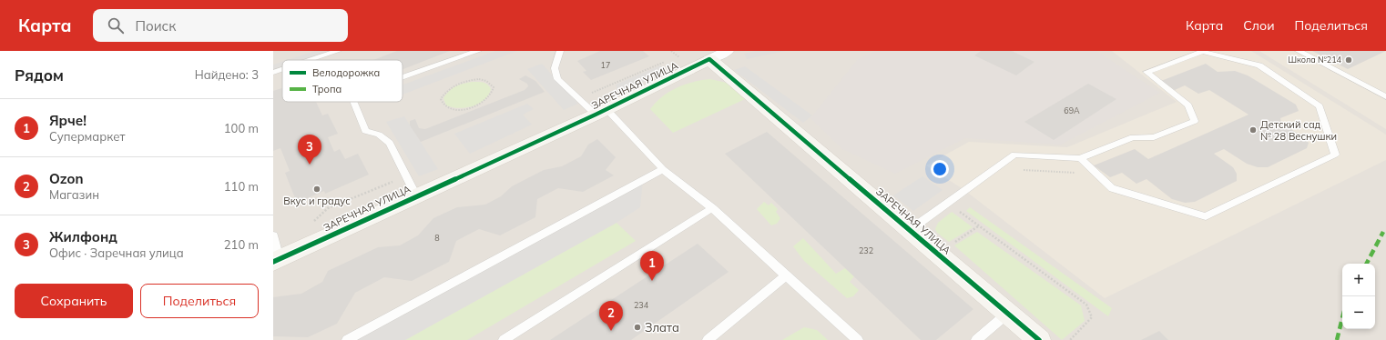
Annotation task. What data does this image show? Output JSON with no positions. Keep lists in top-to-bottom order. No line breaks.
{"streets":{"street":["ЗАРЕЧНАЯ УЛИЦА"]},"places":["Школа №214","Детский сад № 28 Веснушки","Вкус и градус","Злата"],"house_numbers":["17","69А","8","232","234"],"legend":["Велодорожка","Тропа"],"page":{"header":"Карта","search":"Поиск","nav":["Карта","Слои","Поделиться"],"heading":["Рядом","Найдено: 3"],"list":[{"mark":"1","name":"Ярче!","note":"Супермаркет","value":"100 m"},{"mark":"2","name":"Ozon","note":"Магазин","value":"110 m"},{"mark":"3","name":"Жилфонд","note":"Офис · Заречная улица","value":"210 m"}],"pins":["3","1","2"],"map_buttons":["+","−"],"buttons":["Сохранить","Поделиться"]}}
